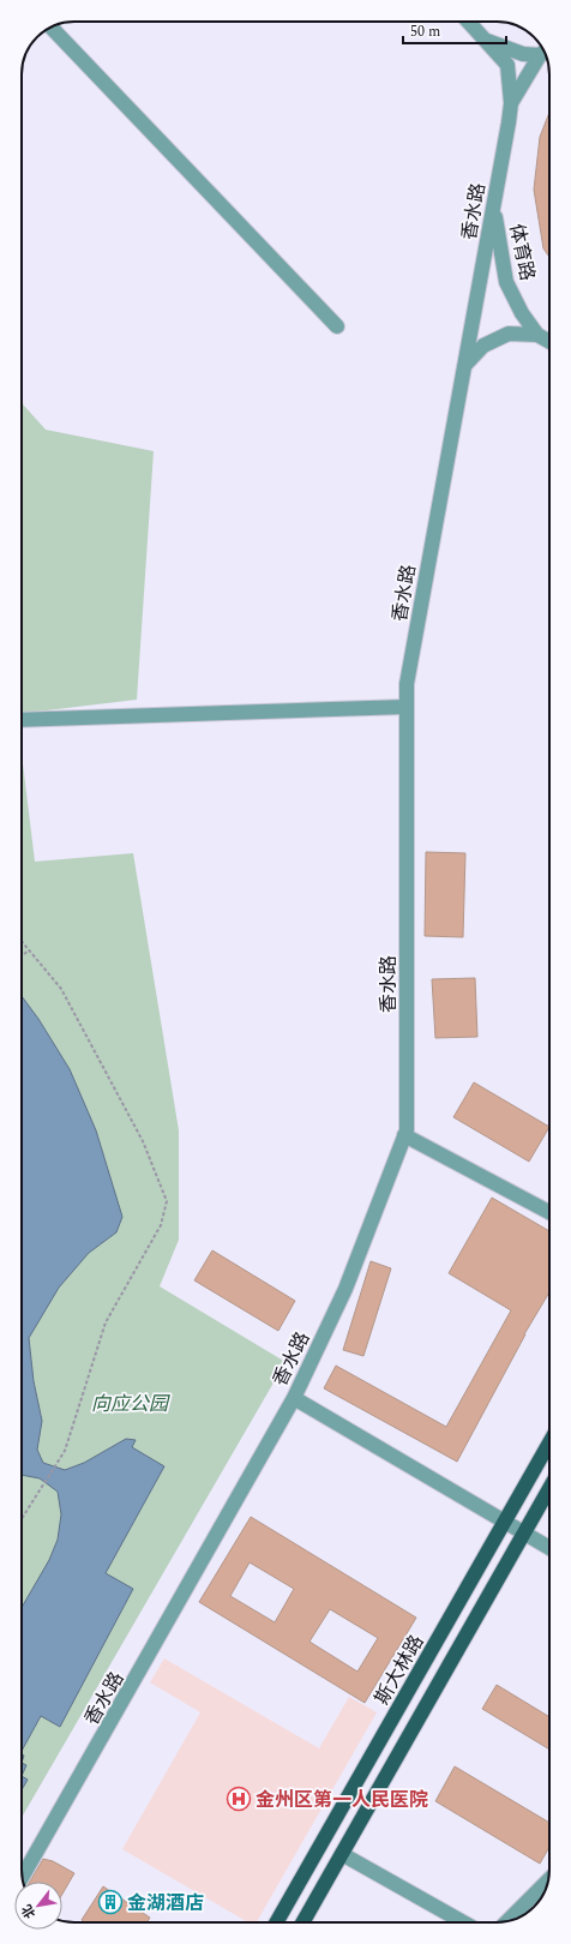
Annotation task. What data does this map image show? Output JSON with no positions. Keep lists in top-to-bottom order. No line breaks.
{"streets":{"main road":["斯大林路"],"street":["香水路","体育路"]},"crossings":[["香水路","体育路"]],"parks":["向应公园"],"places":{"hospital":["金州区第一人民医院"],"building":["金湖酒店"]},"scale_bar":"50 m","north":"bottom left"}
